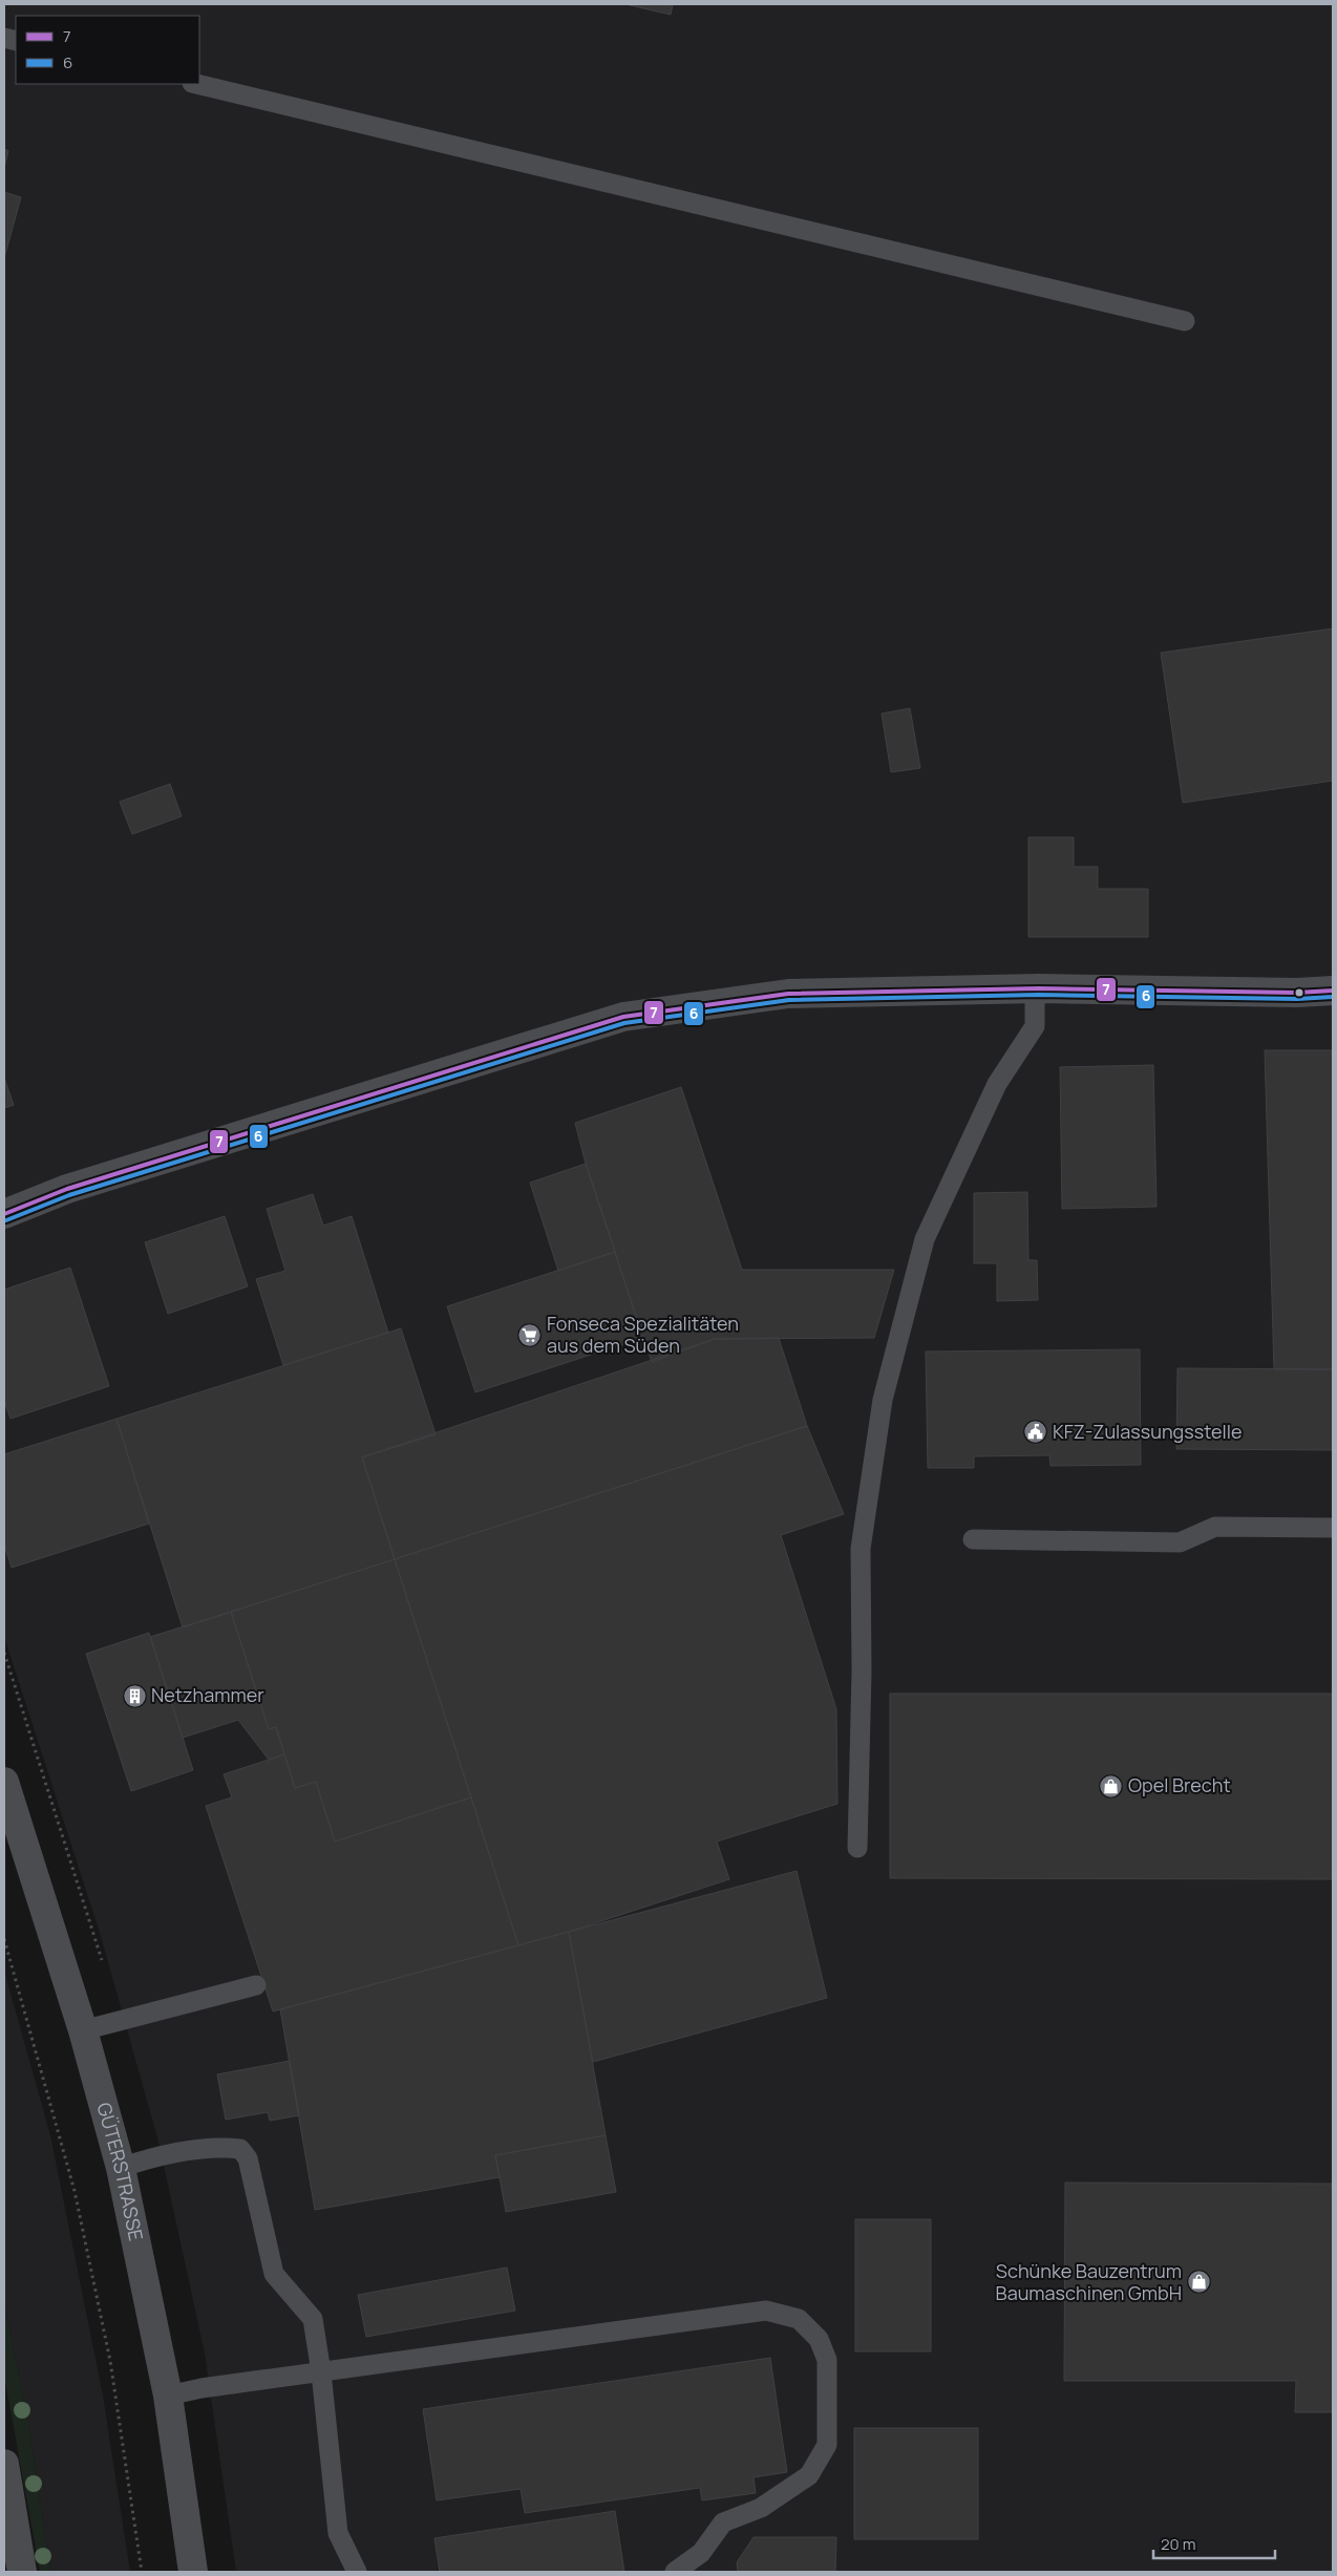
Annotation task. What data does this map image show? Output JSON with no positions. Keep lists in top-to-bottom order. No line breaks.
{"streets":{"street":["GÜTERSTRASSE"]},"places":{"supermarket":["Fonseca Spezialitäten aus dem Süden"],"public building":["KFZ-Zulassungsstelle"],"building":["Netzhammer"],"shop":["Opel Brecht","Schünke Bauzentrum Baumaschinen GmbH"]},"lines":["transit line 7","transit line 6"],"legend":["7","6"],"scale_bar":"20 m"}
